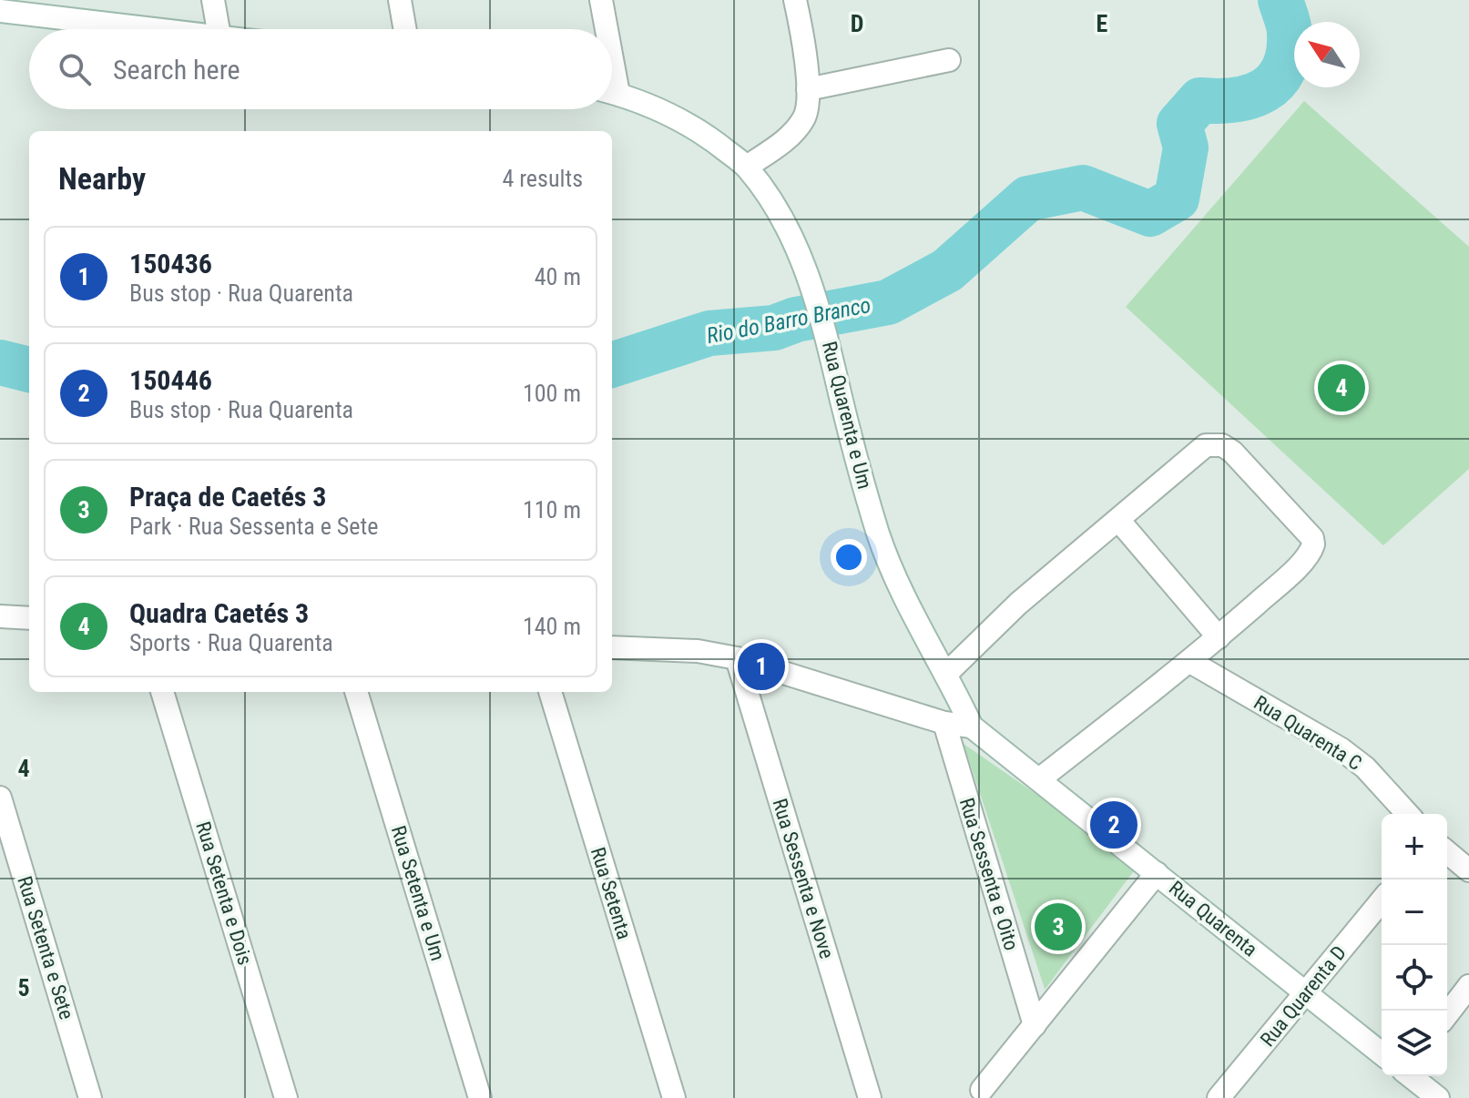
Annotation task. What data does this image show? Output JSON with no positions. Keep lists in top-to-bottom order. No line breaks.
{"streets":{"street":["Rua Quarenta e Um","Rua Quarenta C","Rua Sessenta e Oito","Rua Sessenta e Nove","Rua Setenta e Dois","Rua Setenta e Um","Rua Setenta","Rua Quarenta","Rua Setenta e Sete","Rua Quarenta D"]},"crossings":[["Rua Quarenta e Um","Rua Quarenta"],["Rua Quarenta","Rua Quarenta D"]],"water":["Rio do Barro Branco"],"north":"top left","page":{"search":"Search here","heading":["Nearby","4 results"],"list":[{"mark":"1","name":"150436","note":"Bus stop · Rua Quarenta","value":"40 m"},{"mark":"2","name":"150446","note":"Bus stop · Rua Quarenta","value":"100 m"},{"mark":"3","name":"Praça de Caetés 3","note":"Park · Rua Sessenta e Sete","value":"110 m"},{"mark":"4","name":"Quadra Caetés 3","note":"Sports · Rua Quarenta","value":"140 m"}],"pins":["4","1","2","3"],"map_buttons":["+","−"]},"grid":{"columns":["D","E"],"rows":["4","5"]}}
